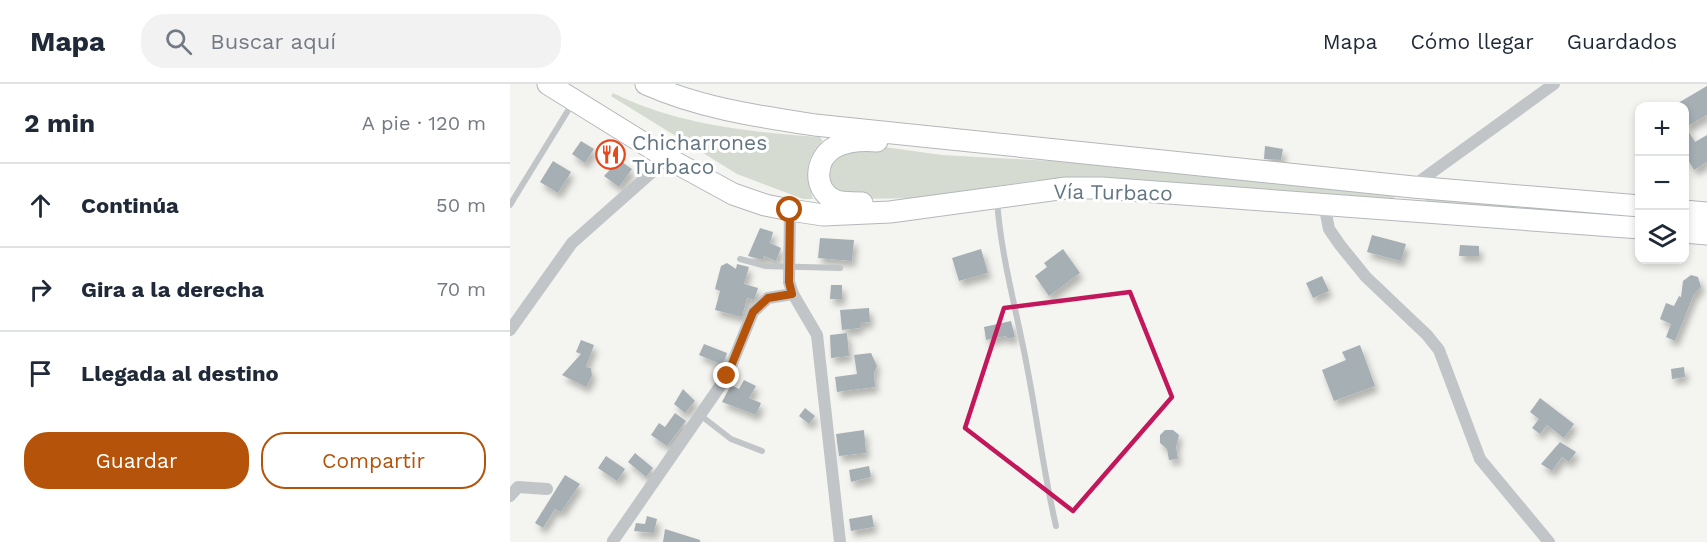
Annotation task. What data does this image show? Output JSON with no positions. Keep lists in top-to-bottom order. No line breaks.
{"streets":{"highway":["Vía Turbaco"]},"places":{"restaurant":["Chicharrones Turbaco"]},"page":{"header":"Mapa","search":"Buscar aquí","nav":["Mapa","Cómo llegar","Guardados"],"heading":["2 min","A pie · 120 m"],"map_buttons":["+","−"],"list":[["Continúa","50 m"],["Gira a la derecha","70 m"],"Llegada al destino"],"buttons":["Guardar","Compartir"]}}
